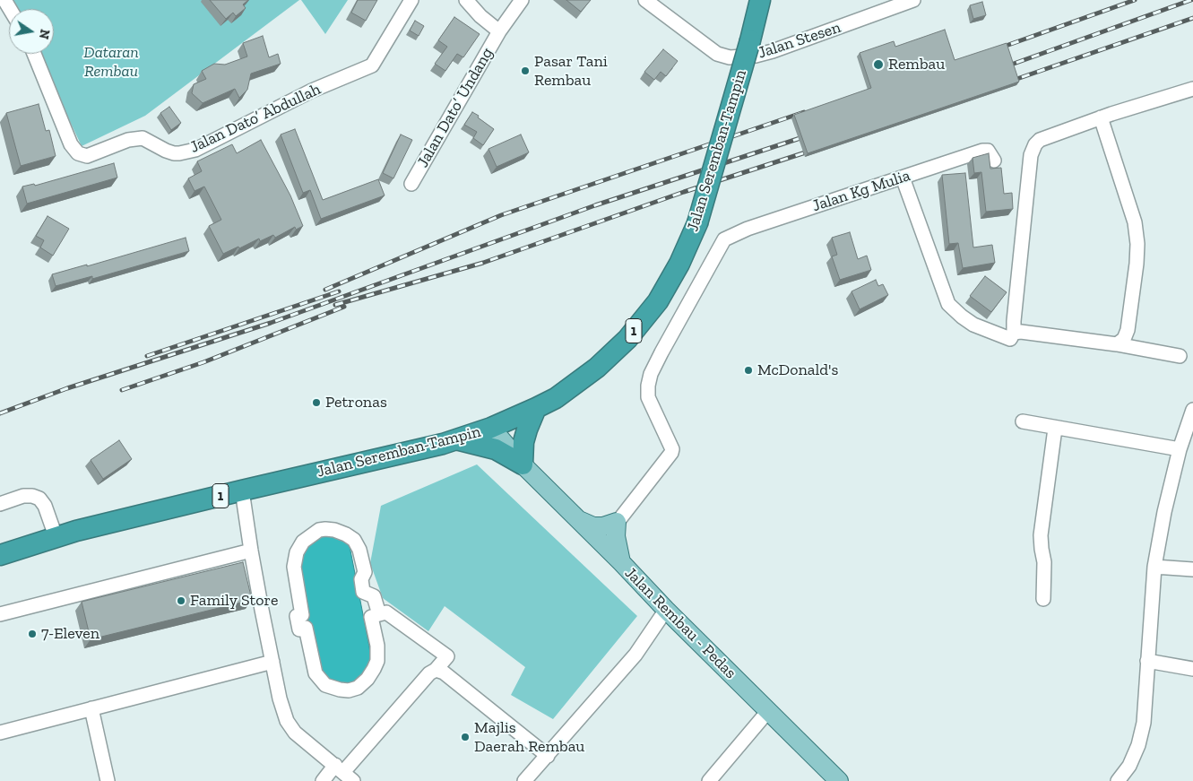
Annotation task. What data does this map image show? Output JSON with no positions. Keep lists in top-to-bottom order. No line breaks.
{"streets":{"highway":["Jalan Seremban-Tampin","1"],"main road":["Jalan Rembau - Pedas"],"street":["Jalan Stesen","Jalan Dato’ Undang","Jalan Dato’ Abdullah","Jalan Kg Mulia"]},"crossings":[["Jalan Seremban-Tampin","Jalan Rembau - Pedas"]],"parks":["Dataran Rembau"],"places":["Rembau","Pasar Tani Rembau","McDonald's","Petronas","Family Store","7-Eleven","Majlis Daerah Rembau"],"north":"right"}
